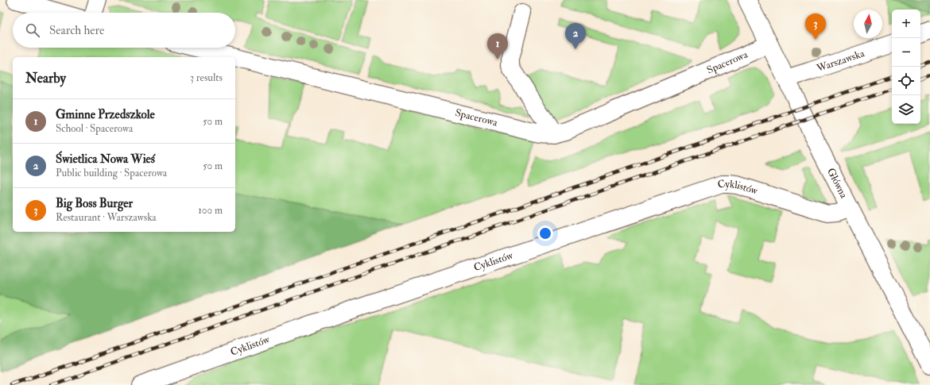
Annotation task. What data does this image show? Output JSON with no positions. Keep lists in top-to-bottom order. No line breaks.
{"streets":{"street":["Warszawska","Spacerowa","Główna","Cyklistów"]},"crossings":[["Warszawska","Główna"],["Spacerowa","Główna"],["Główna","Cyklistów"]],"north":"top","page":{"map_buttons":["+","−"],"search":"Search here","pins":["3","2","1"],"heading":["Nearby","3 results"],"list":[{"mark":"1","name":"Gminne Przedszkole","note":"School · Spacerowa","value":"50 m"},{"mark":"2","name":"Świetlica Nowa Wieś","note":"Public building · Spacerowa","value":"50 m"},{"mark":"3","name":"Big Boss Burger","note":"Restaurant · Warszawska","value":"100 m"}]}}
